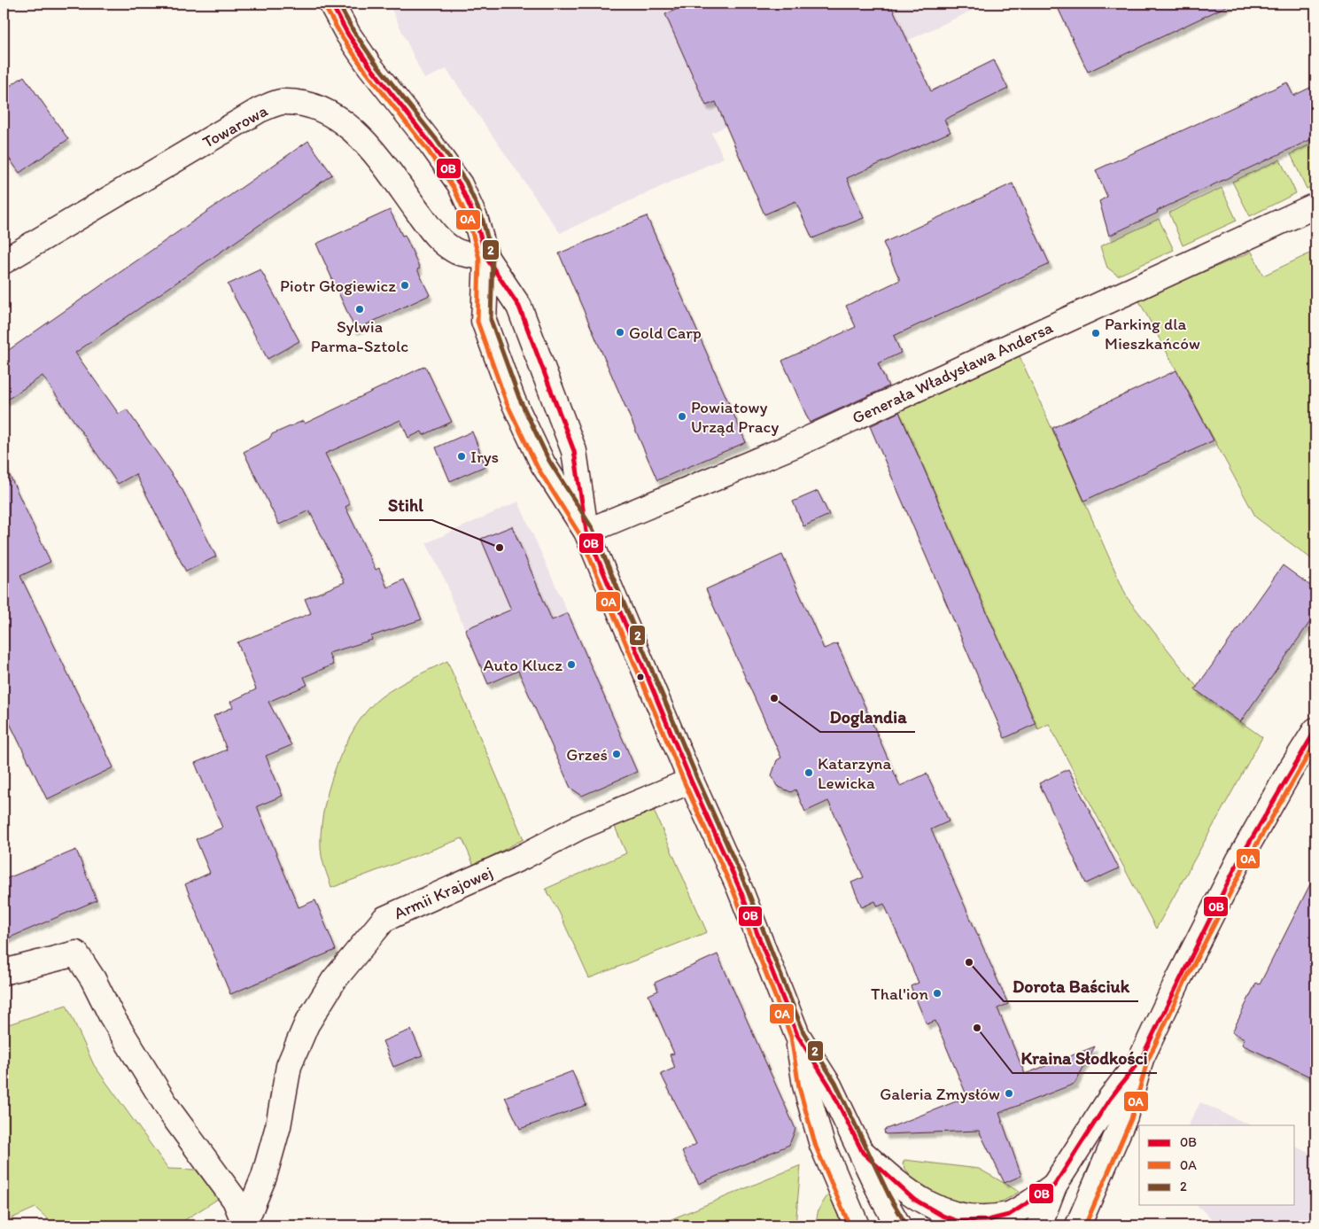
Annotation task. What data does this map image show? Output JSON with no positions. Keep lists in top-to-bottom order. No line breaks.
{"streets":{"street":["Towarowa","Generała Władysława Andersa","Armii Krajowej"]},"places":["Piotr Głogiewicz","Sylwia Parma-Sztolc","Gold Carp","Parking dla Mieszkańców","Powiatowy Urząd Pracy","Irys","Stihl","Auto Klucz","Doglandia","Grześ","Katarzyna Lewicka","Dorota Baściuk","Thal'ion","Kraina Słodkości","Galeria Zmysłów"],"lines":["transit line 0B","transit line 2","transit line 0A"],"legend":["0B","0A","2"]}
